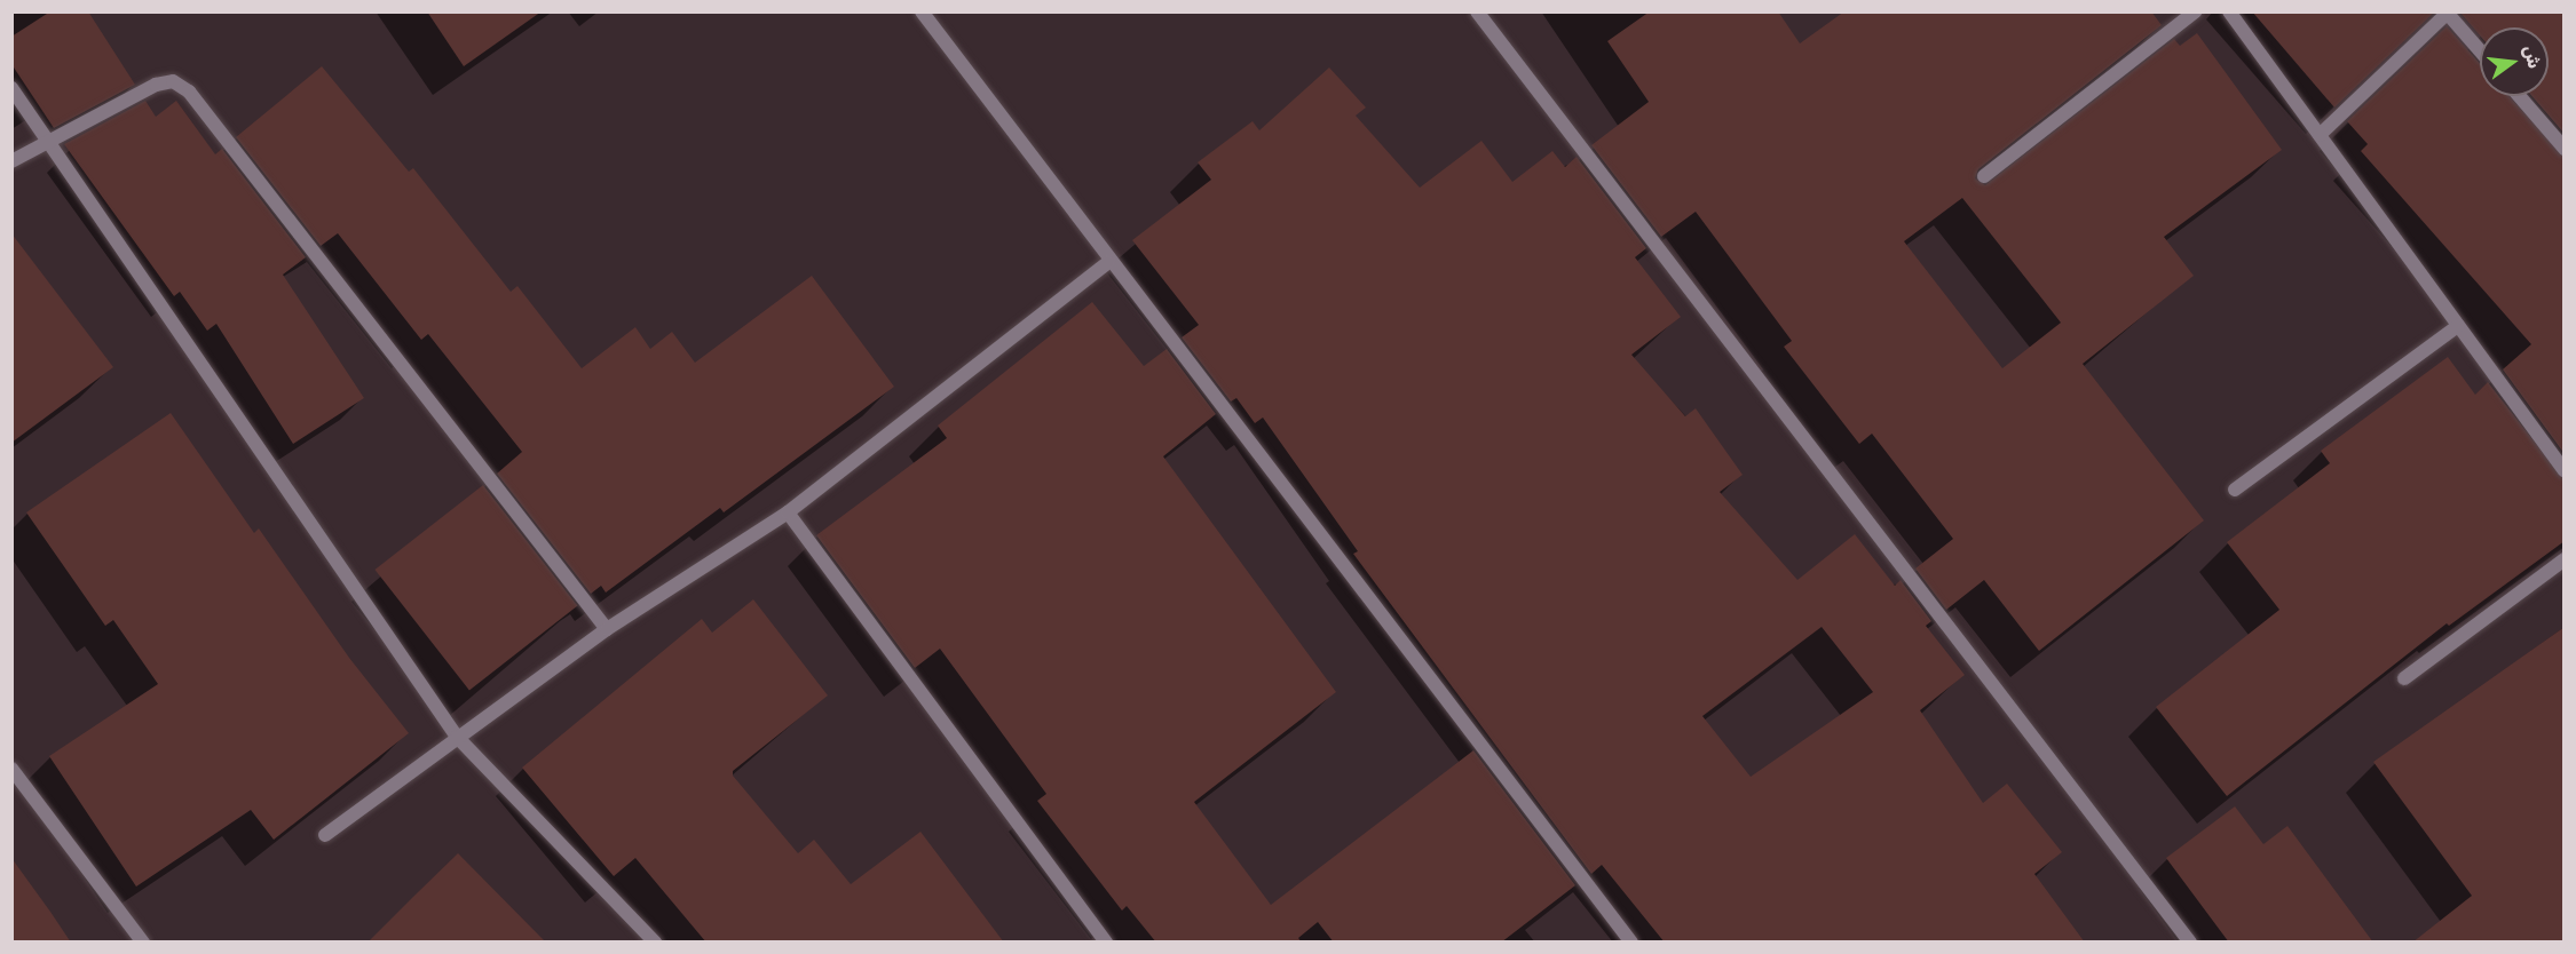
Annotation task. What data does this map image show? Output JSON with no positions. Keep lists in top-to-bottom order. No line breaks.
{"north":"right"}
